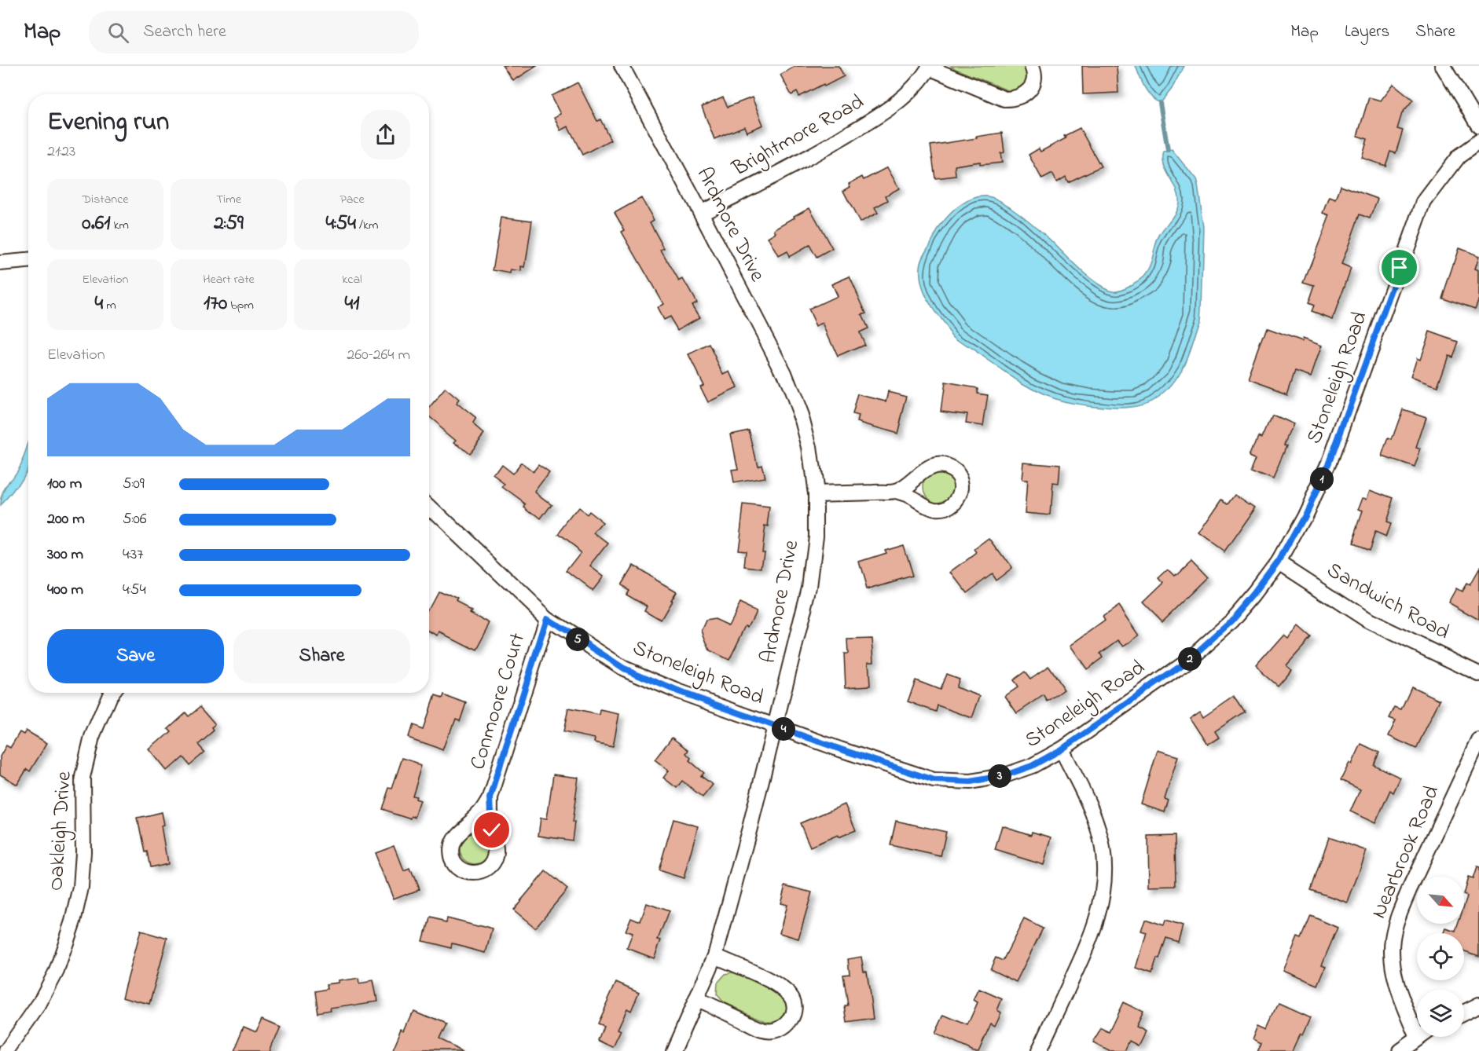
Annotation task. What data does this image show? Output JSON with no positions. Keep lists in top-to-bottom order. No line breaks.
{"streets":{"street":["Brightmore Road","Ardmore Drive","Stoneleigh Road","Sandwich Road","Conmoore Court","Oakleigh Drive","Nearbrook Road"]},"crossings":[["Brightmore Road","Ardmore Drive"],["Ardmore Drive","Stoneleigh Road"],["Stoneleigh Road","Sandwich Road"],["Stoneleigh Road","Conmoore Court"]],"north":"bottom right","page":{"header":"Map","search":"Search here","nav":["Map","Layers","Share"],"heading":["Evening run","21:23"],"stats":[["Distance","0.61 km"],["Time","2:59"],["Pace","4:54 /km"],["Elevation","4 m"],["Heart rate","170 bpm"],["kcal","41"]],"chart":["Elevation","260–264 m"],"list":[{"name":"100 m","note":"5:09"},{"name":"200 m","note":"5:06"},{"name":"300 m","note":"4:37"},{"name":"400 m","note":"4:54"}],"pins":["1","5","2","4","3"],"buttons":["Save","Share"]}}
